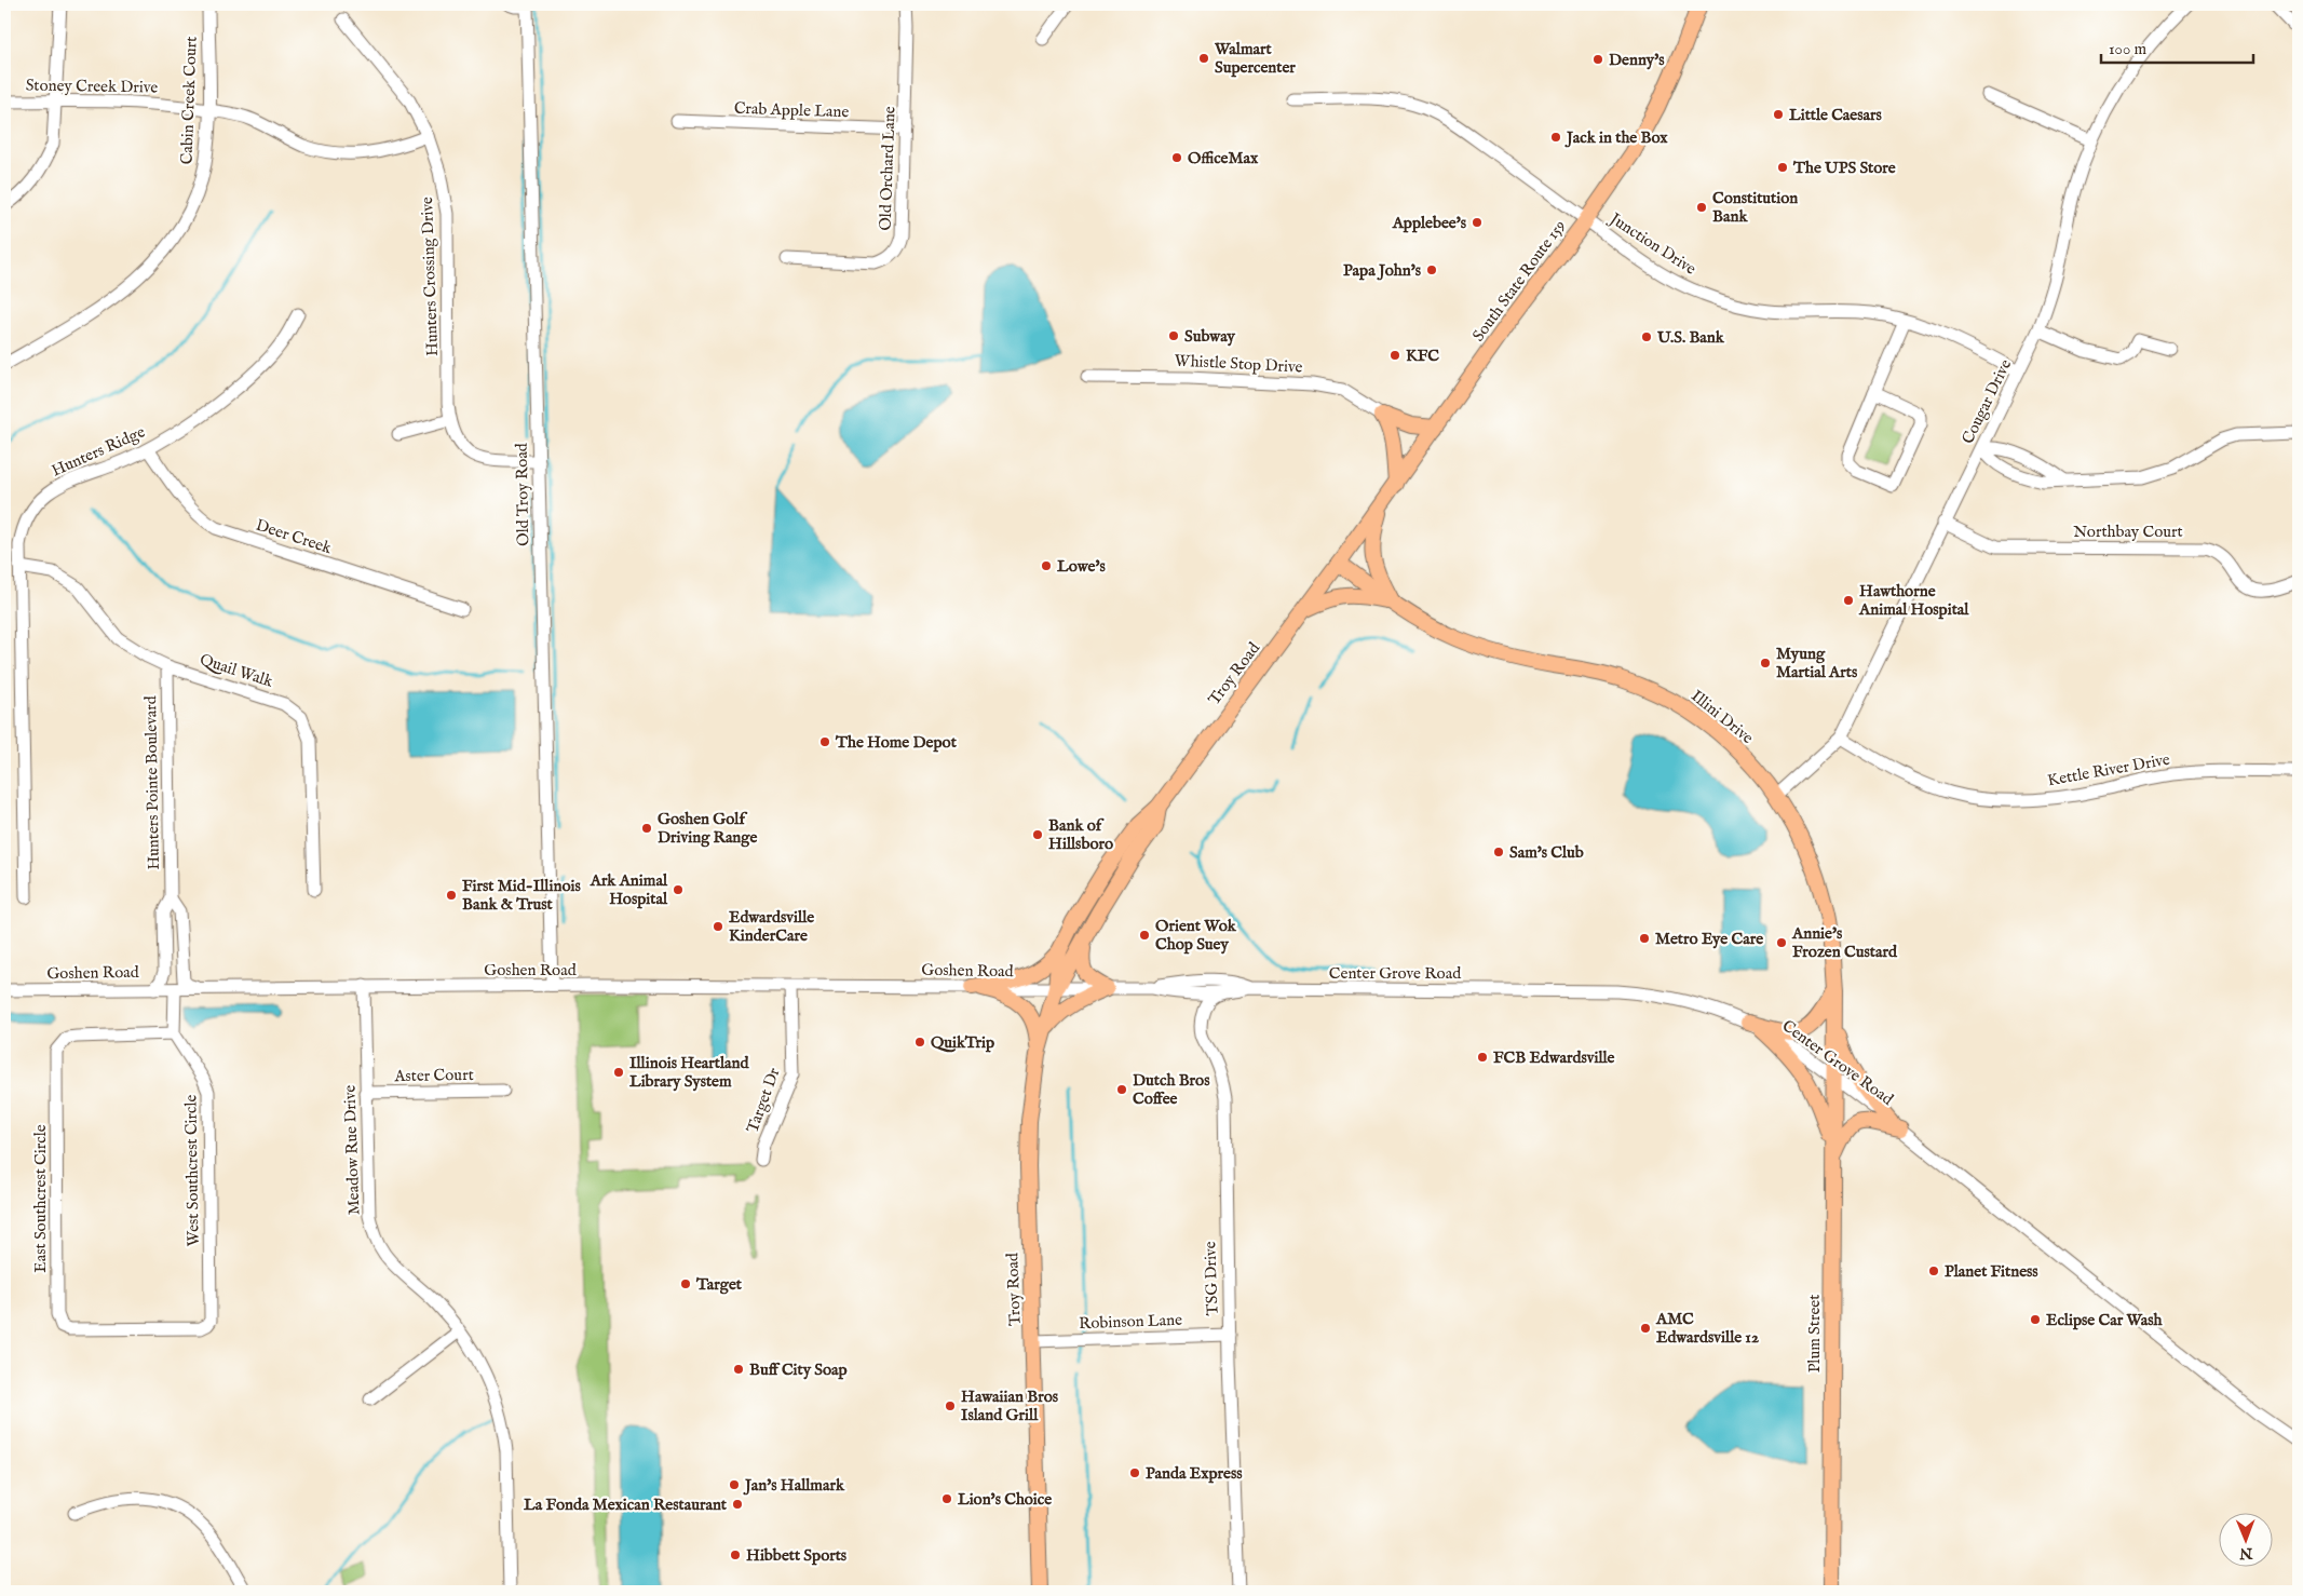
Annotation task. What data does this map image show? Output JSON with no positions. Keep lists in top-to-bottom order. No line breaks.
{"streets":{"main road":["South State Route 159","Whistle Stop Drive","Troy Road","Illini Drive","Plum Street"],"street":["Stoney Creek Drive","Cabin Creek Court","Crab Apple Lane","Old Orchard Lane","Junction Drive","Hunters Crossing Drive","Cougar Drive","Hunters Ridge","Old Troy Road","Northbay Court","Deer Creek","Quail Walk","Kettle River Drive","Hunters Pointe Boulevard","Goshen Road","Center Grove Road","Aster Court","Target Dr","Meadow Rue Drive","West Southcrest Circle","East Southcrest Circle","TSG Drive","Robinson Lane"]},"crossings":[["Stoney Creek Drive","Cabin Creek Court"],["Stoney Creek Drive","Hunters Crossing Drive"],["Crab Apple Lane","Old Orchard Lane"],["Junction Drive","South State Route 159"],["Junction Drive","Cougar Drive"],["Hunters Crossing Drive","Old Troy Road"],["South State Route 159","Whistle Stop Drive"],["South State Route 159","Troy Road"],["South State Route 159","Illini Drive"],["Cougar Drive","Northbay Court"],["Cougar Drive","Illini Drive"],["Cougar Drive","Kettle River Drive"],["Hunters Ridge","Deer Creek"],["Hunters Ridge","Quail Walk"],["Old Troy Road","Goshen Road"],["Quail Walk","Hunters Pointe Boulevard"],["Troy Road","Illini Drive"],["Troy Road","Goshen Road"],["Troy Road","Center Grove Road"],["Troy Road","Robinson Lane"],["Illini Drive","Center Grove Road"],["Illini Drive","Plum Street"],["Hunters Pointe Boulevard","Goshen Road"],["Goshen Road","Center Grove Road"],["Goshen Road","Target Dr"],["Goshen Road","Meadow Rue Drive"],["Center Grove Road","TSG Drive"],["Center Grove Road","Plum Street"],["Aster Court","Meadow Rue Drive"],["West Southcrest Circle","East Southcrest Circle"],["TSG Drive","Robinson Lane"]],"places":["Walmart Supercenter","Denny's","Little Caesars","Jack in the Box","OfficeMax","The UPS Store","Constitution Bank","Applebee's","Papa John's","Subway","U.S. Bank","KFC","Lowe's","Hawthorne Animal Hospital","Myung Martial Arts","The Home Depot","Goshen Golf Driving Range","Bank of Hillsboro","Sam's Club","Ark Animal Hospital","First Mid-Illinois Bank & Trust","Edwardsville KinderCare","Orient Wok Chop Suey","Metro Eye Care","Annie's Frozen Custard","QuikTrip","FCB Edwardsville","Illinois Heartland Library System","Dutch Bros Coffee","Planet Fitness","Target","Eclipse Car Wash","AMC Edwardsville 12","Buff City Soap","Hawaiian Bros Island Grill","Panda Express","Jan's Hallmark","Lion's Choice","La Fonda Mexican Restaurant","Hibbett Sports"],"scale_bar":"100 m","north":"bottom"}
